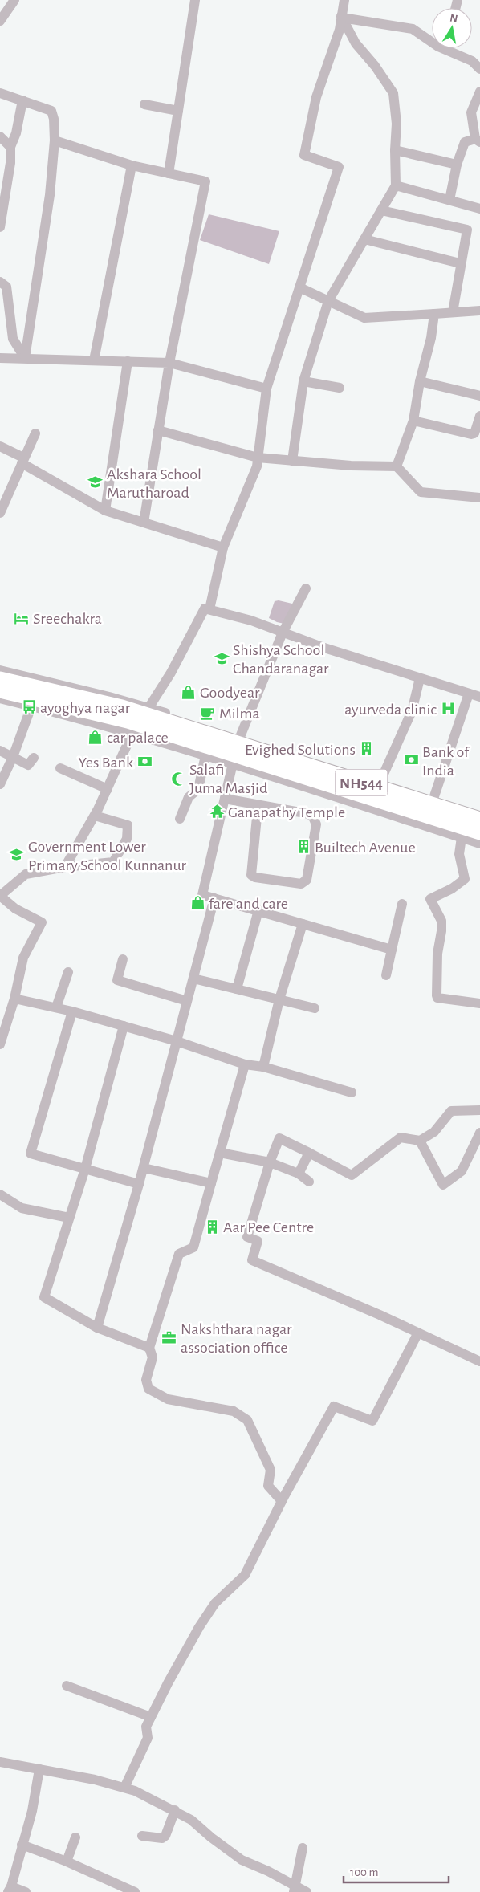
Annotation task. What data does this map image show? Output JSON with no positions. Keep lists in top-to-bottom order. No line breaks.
{"streets":{"highway":["NH544"]},"places":{"school or university":["Akshara School Marutharoad","Shishya School Chandaranagar","Government Lower Primary School Kunnanur"],"hotel":["Sreechakra"],"shop":["Goodyear","car palace","fare and care"],"bus stop":["ayoghya nagar"],"hospital":["ayurveda clinic"],"cafe":["Milma"],"building":["Evighed Solutions","Builtech Avenue","Aar Pee Centre"],"bank":["Bank of India","Yes Bank"],"mosque":["Salafi Juma Masjid"],"temple":["Ganapathy Temple"],"office":["Nakshthara nagar association office"]},"scale_bar":"100 m","north":"top"}
